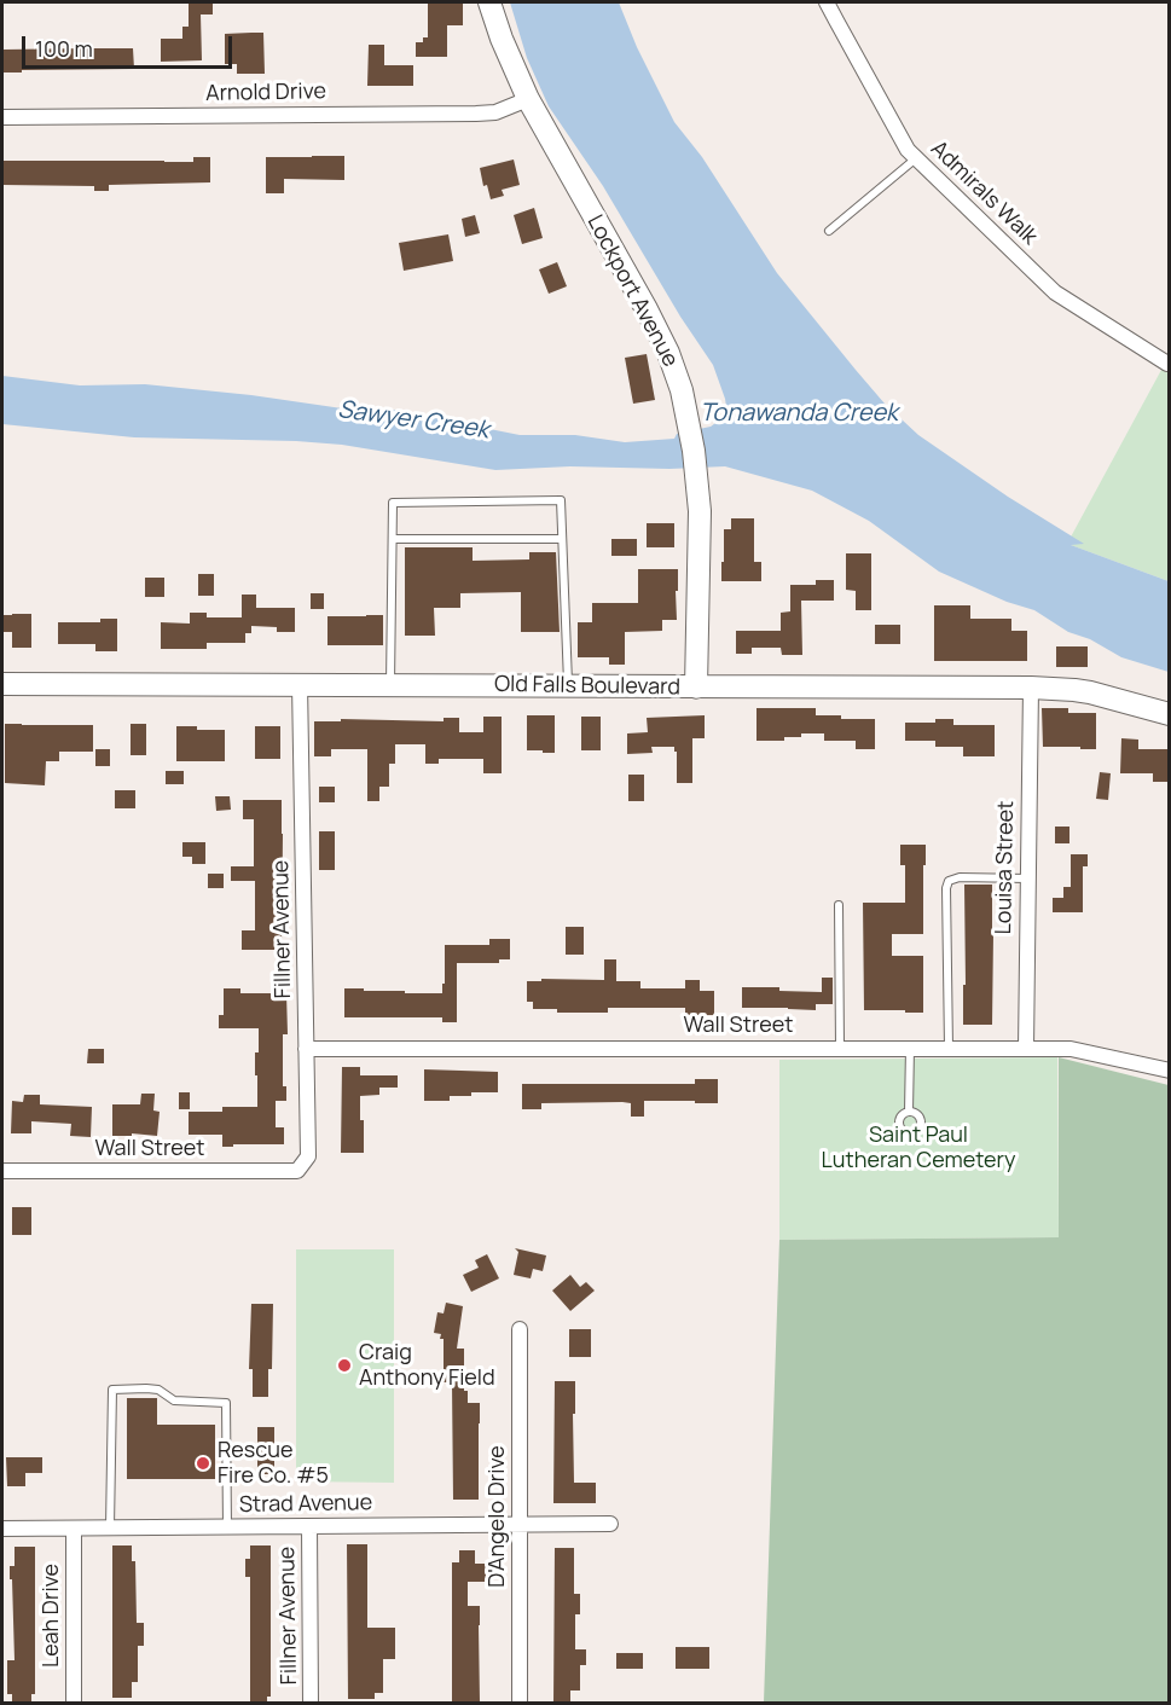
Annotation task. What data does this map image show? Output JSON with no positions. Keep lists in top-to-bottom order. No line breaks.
{"streets":{"street":["Arnold Drive","Admirals Walk","Lockport Avenue","Old Falls Boulevard","Louisa Street","Fillner Avenue","Wall Street","Strad Avenue","D'Angelo Drive","Leah Drive"]},"crossings":[["Arnold Drive","Lockport Avenue"],["Lockport Avenue","Old Falls Boulevard"],["Old Falls Boulevard","Louisa Street"],["Old Falls Boulevard","Fillner Avenue"],["Louisa Street","Wall Street"],["Fillner Avenue","Wall Street"],["Fillner Avenue","Strad Avenue"],["Strad Avenue","D'Angelo Drive"],["Strad Avenue","Leah Drive"]],"water":["Tonawanda Creek","Sawyer Creek"],"parks":["Saint Paul Lutheran Cemetery"],"places":["Craig Anthony Field","Rescue Fire Co. #5"],"scale_bar":"100 m"}
